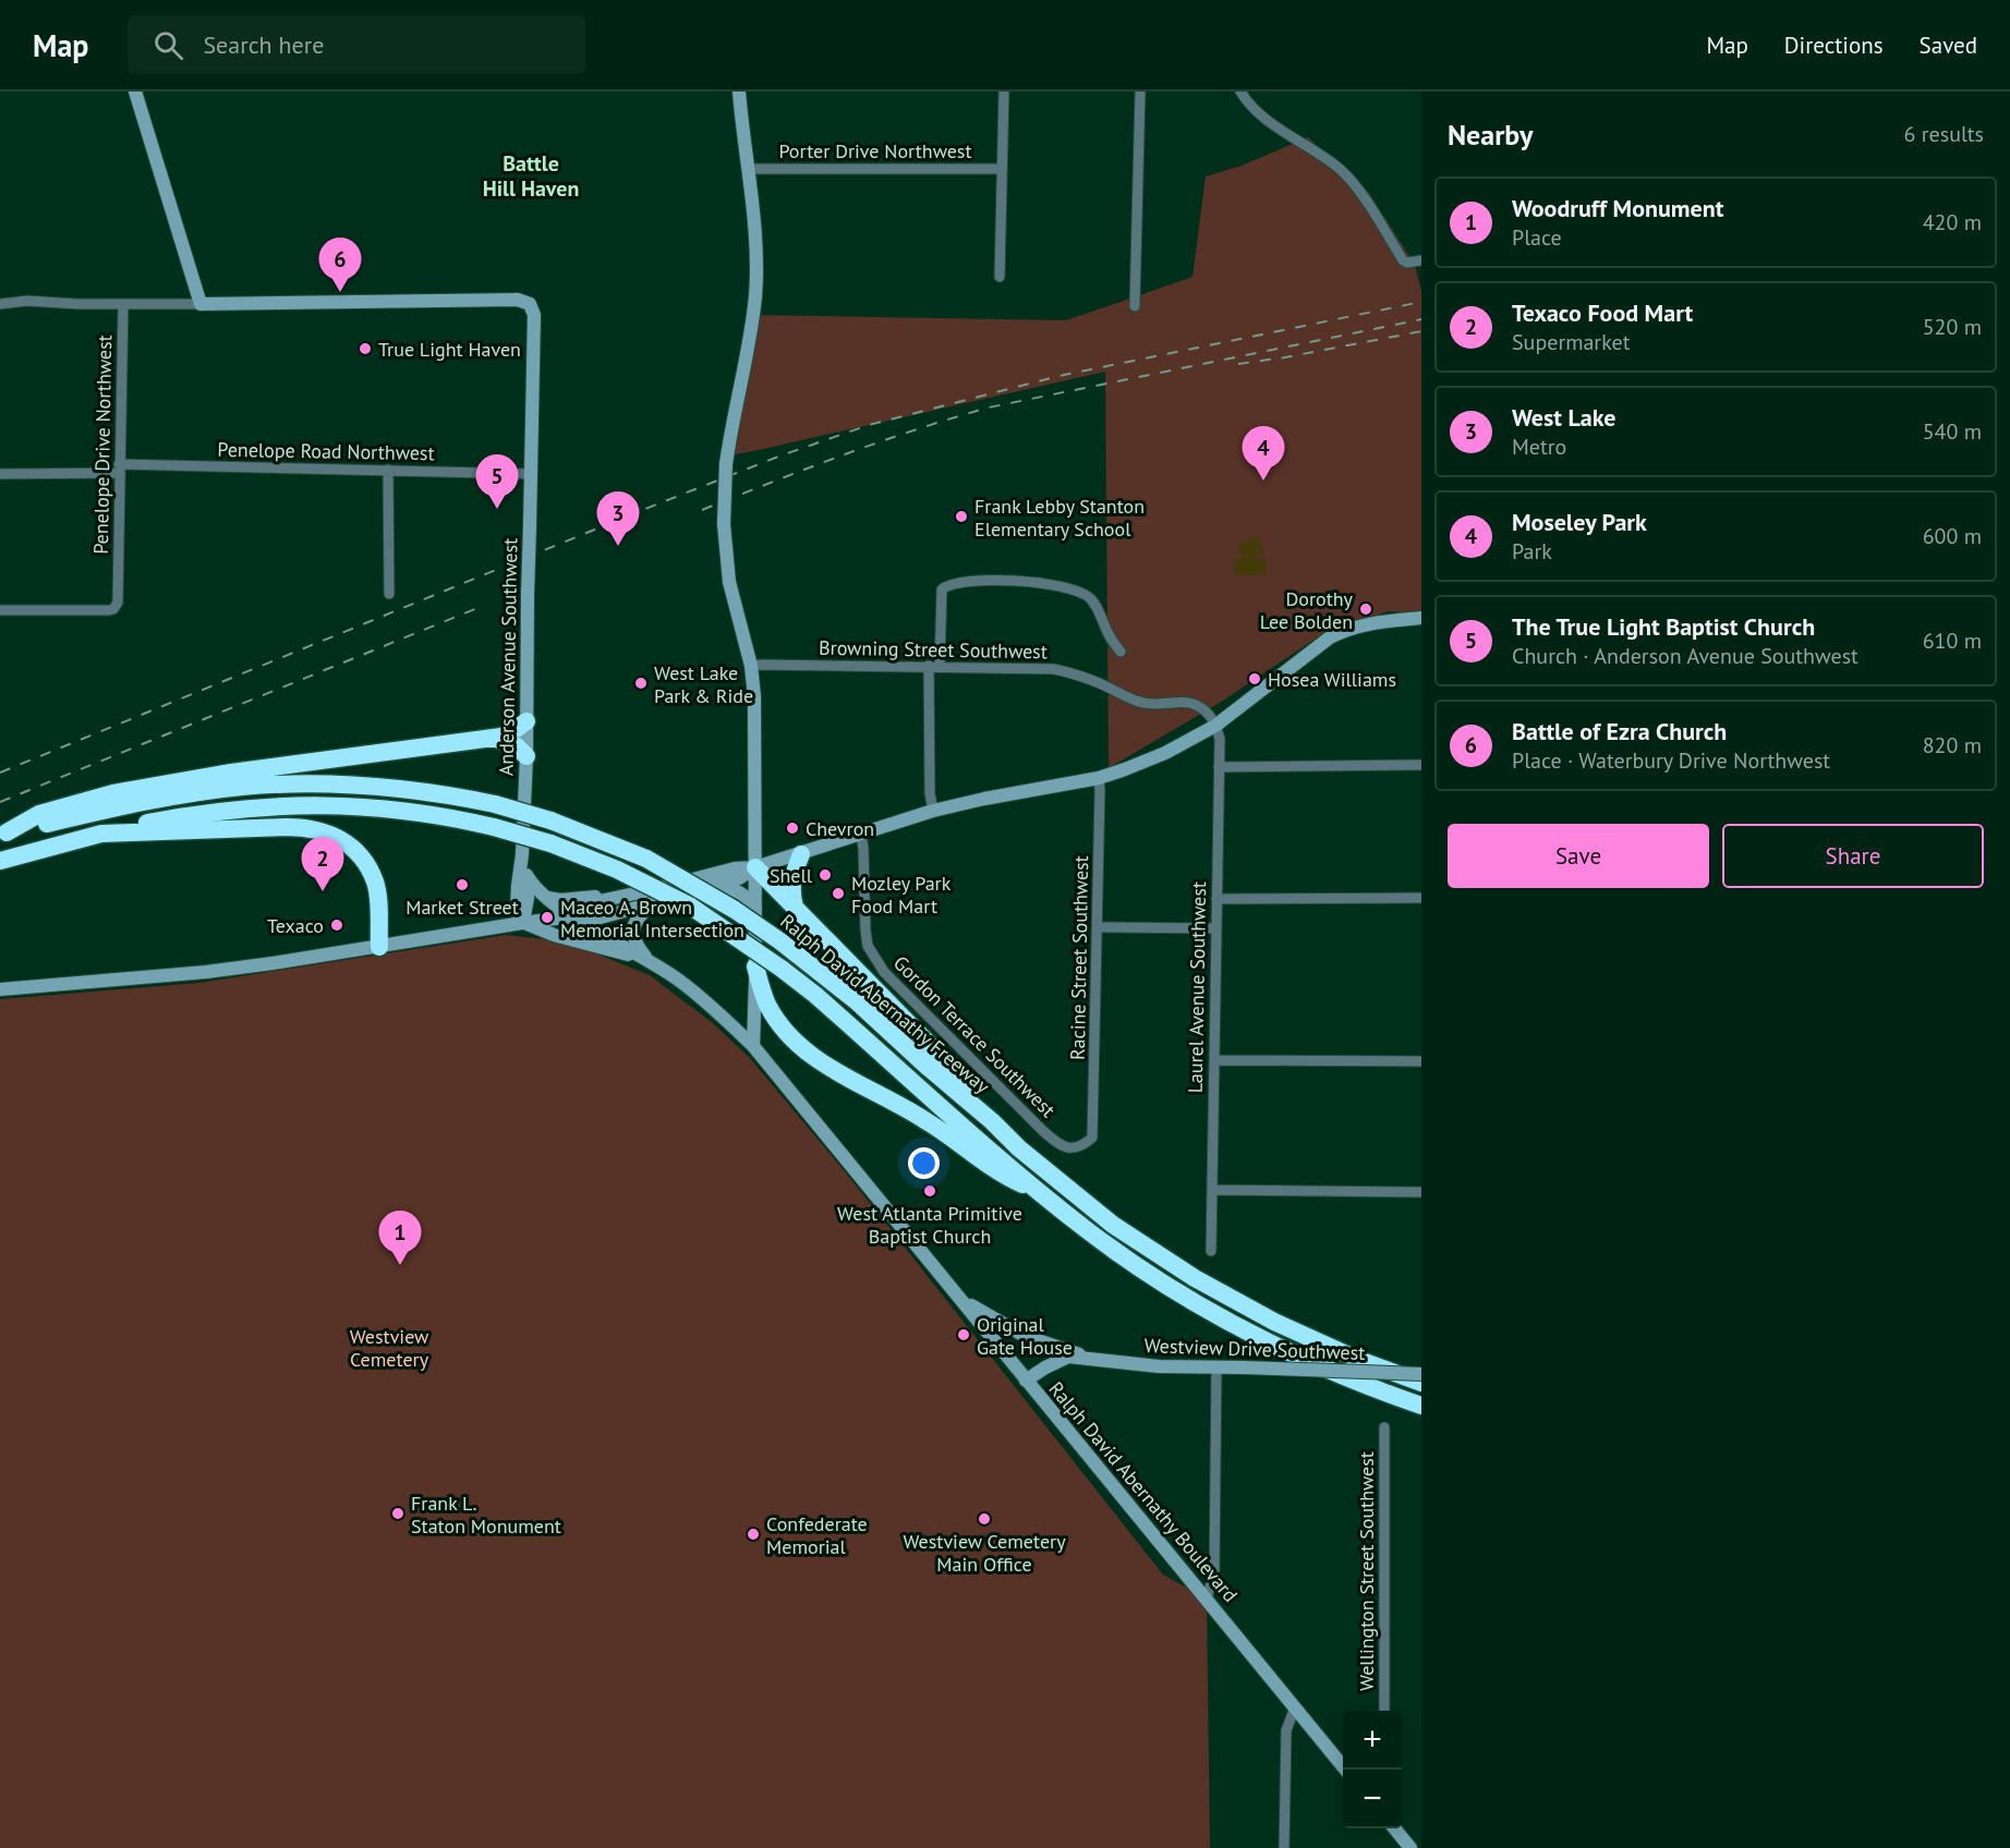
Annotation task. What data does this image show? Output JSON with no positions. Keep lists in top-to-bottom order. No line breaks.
{"streets":{"highway":["Ralph David Abernathy Freeway"],"main road":["Anderson Avenue Southwest","Westview Drive Southwest","Ralph David Abernathy Boulevard"],"street":["Porter Drive Northwest","Penelope Drive Northwest","Penelope Road Northwest","Browning Street Southwest","Racine Street Southwest","Laurel Avenue Southwest","Gordon Terrace Southwest","Wellington Street Southwest"]},"crossings":[["Penelope Drive Northwest","Penelope Road Northwest"],["Penelope Road Northwest","Anderson Avenue Southwest"],["Browning Street Southwest","Laurel Avenue Southwest"],["Anderson Avenue Southwest","Ralph David Abernathy Boulevard"],["Racine Street Southwest","Gordon Terrace Southwest"],["Westview Drive Southwest","Ralph David Abernathy Boulevard"]],"districts":["Battle Hill Haven"],"parks":["Westview Cemetery"],"places":["True Light Haven","Frank Lebby Stanton Elementary School","Dorothy Lee Bolden","Hosea Williams","West Lake Park & Ride","Chevron","Shell","Market Street","Mozley Park Food Mart","Maceo A. Brown Memorial Intersection","Texaco","West Atlanta Primitive Baptist Church","Original Gate House","Frank L. Staton Monument","Westview Cemetery Main Office","Confederate Memorial"],"page":{"header":"Map","search":"Search here","nav":["Map","Directions","Saved"],"heading":["Nearby","6 results"],"list":[{"mark":"1","name":"Woodruff Monument","note":"Place","value":"420 m"},{"mark":"2","name":"Texaco Food Mart","note":"Supermarket","value":"520 m"},{"mark":"3","name":"West Lake","note":"Metro","value":"540 m"},{"mark":"4","name":"Moseley Park","note":"Park","value":"600 m"},{"mark":"5","name":"The True Light Baptist Church","note":"Church · Anderson Avenue Southwest","value":"610 m"},{"mark":"6","name":"Battle of Ezra Church","note":"Place · Waterbury Drive Northwest","value":"820 m"}],"pins":["6","4","5","3","2","1"],"buttons":["Save","Share"],"map_buttons":["+","−"]}}
